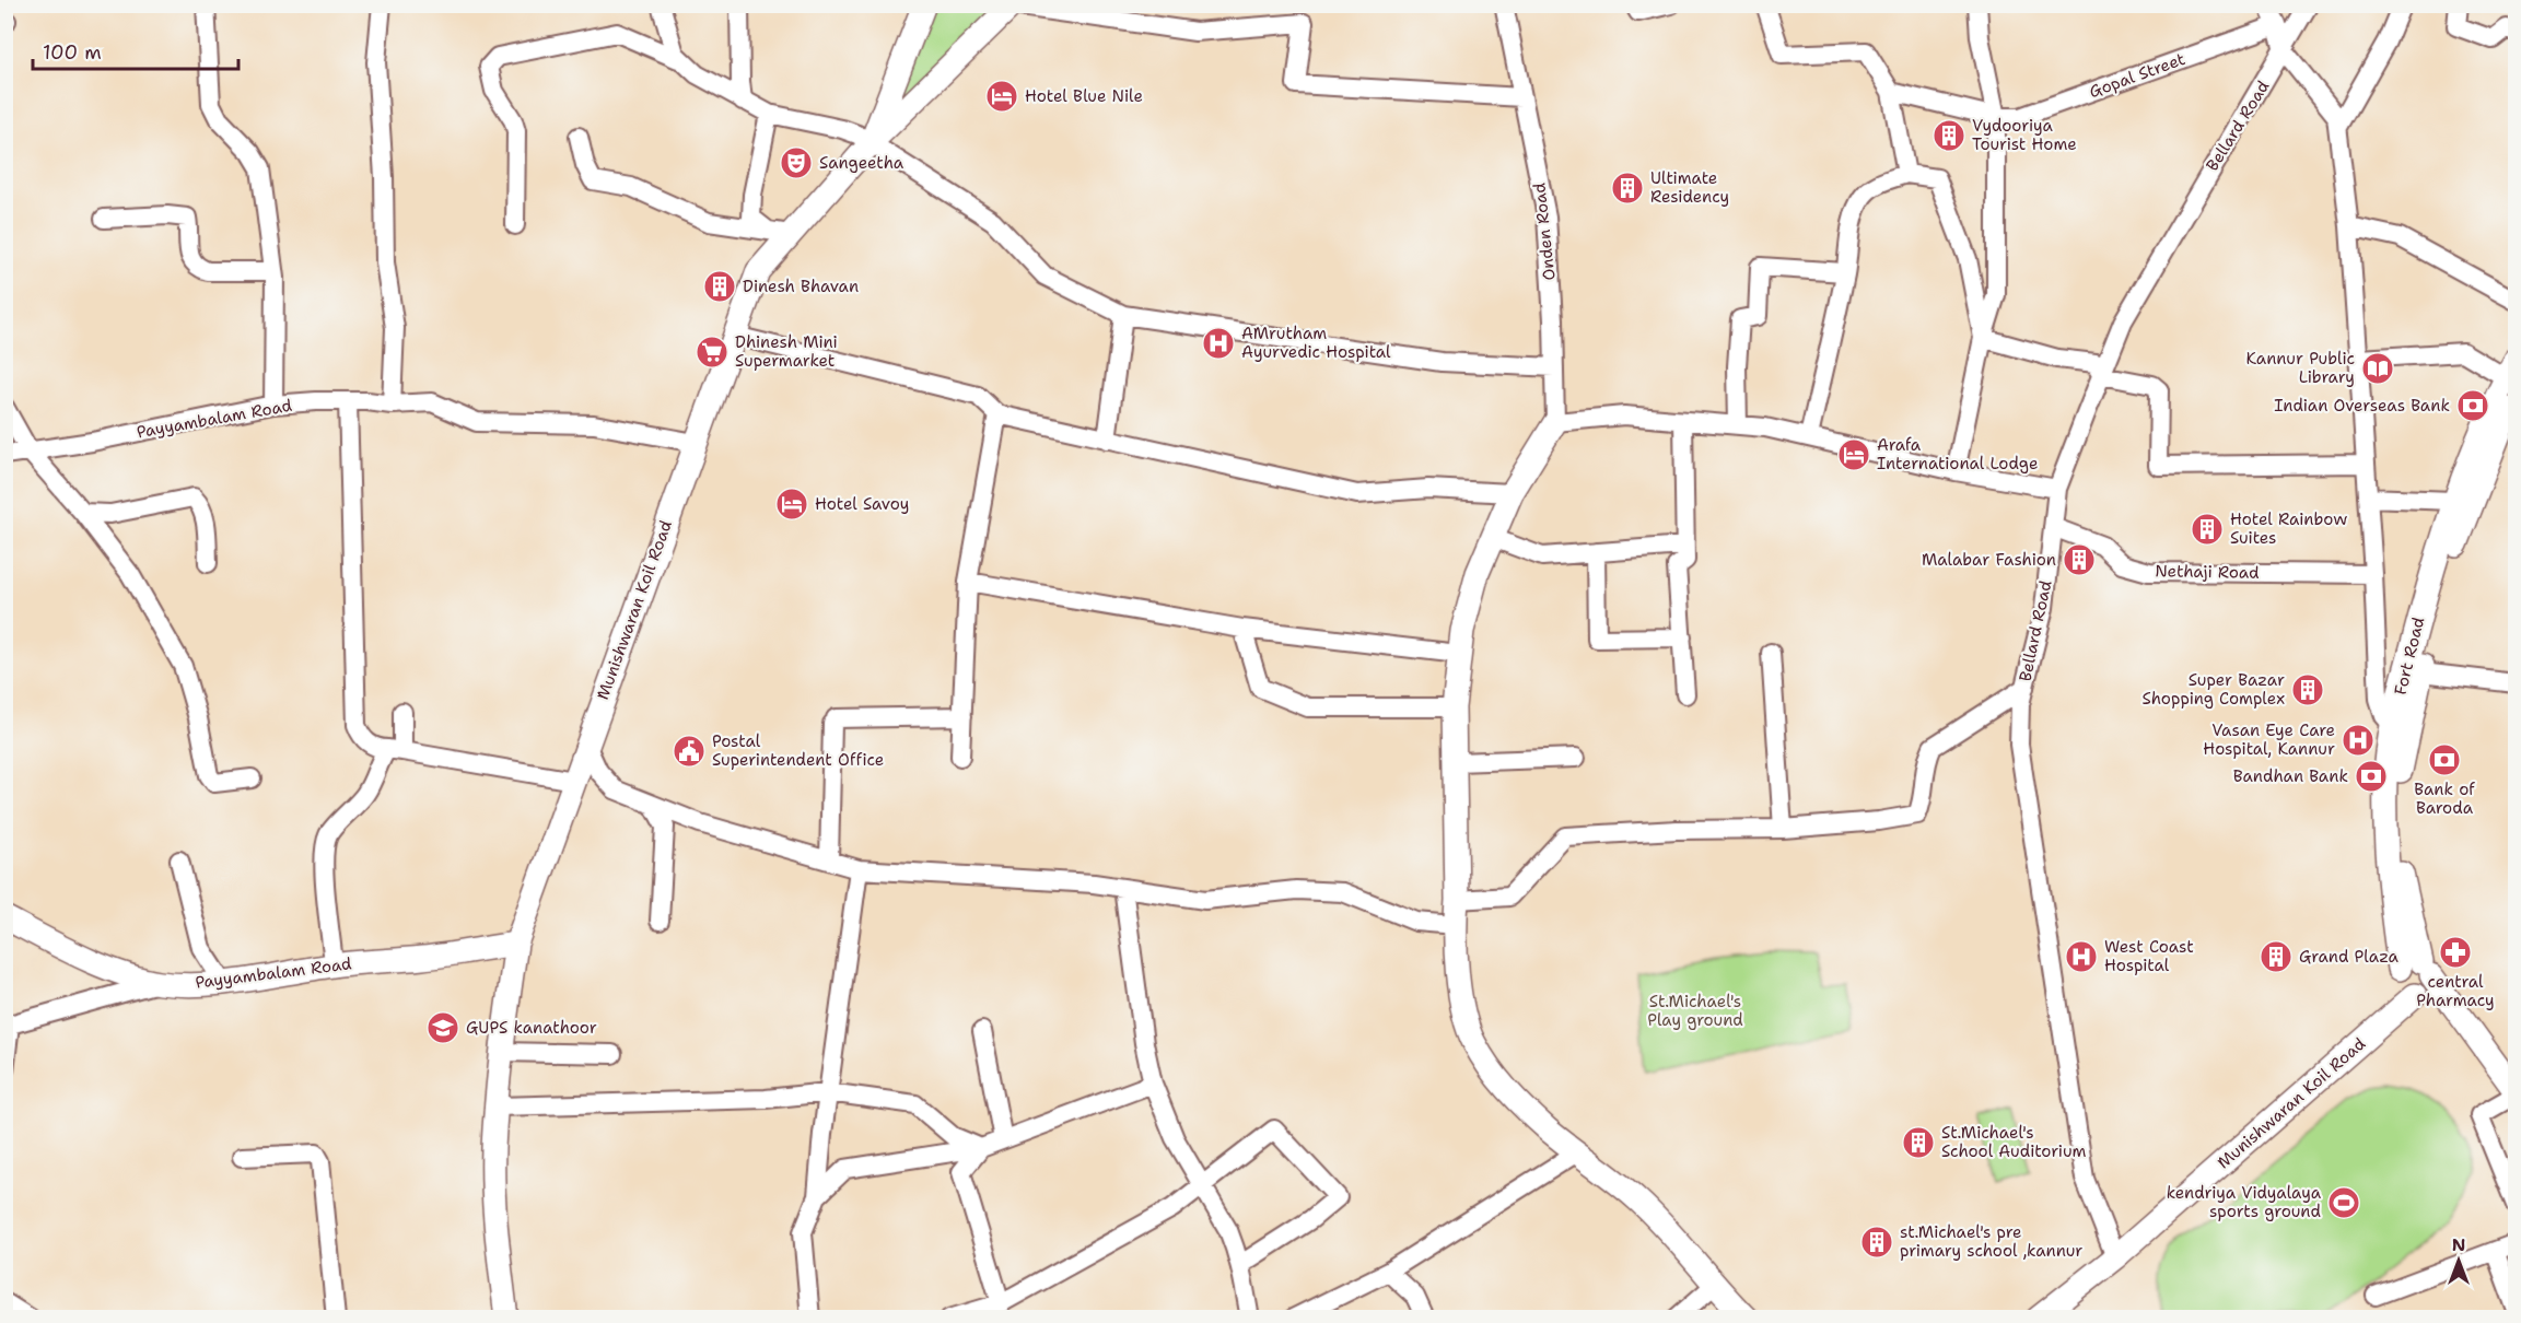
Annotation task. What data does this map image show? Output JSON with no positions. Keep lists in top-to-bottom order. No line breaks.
{"streets":{"main road":["Payyambalam Road","Munishwaran Koil Road","Fort Road"],"street":["Gopal Street","Bellard Road","Onden Road","Nethaji Road"]},"crossings":[["Bellard Road","Nethaji Road"],["Bellard Road","Munishwaran Koil Road"],["Payyambalam Road","Munishwaran Koil Road"],["Munishwaran Koil Road","Fort Road"]],"parks":["St.Michael's Play ground"],"places":{"hotel":["Hotel Blue Nile","Arafa International Lodge","Hotel Savoy"],"building":["Vydooriya Tourist Home","Ultimate Residency","Dinesh Bhavan","Hotel Rainbow Suites","Malabar Fashion","Super Bazar Shopping Complex","Grand Plaza","St.Michael's School Auditorium","st.Michael's pre primary school ,kannur"],"theatre":["Sangeetha"],"hospital":["AMrutham Ayurvedic Hospital","Vasan Eye Care Hospital, Kannur","West Coast Hospital"],"supermarket":["Dhinesh Mini Supermarket"],"library":["Kannur Public Library"],"bank":["Indian Overseas Bank","Bank of Baroda","Bandhan Bank"],"public building":["Postal Superintendent Office"],"pharmacy":["central Pharmacy"],"school or university":["GUPS kanathoor"],"sports":["kendriya Vidyalaya sports ground"]},"scale_bar":"100 m","north":"top"}
